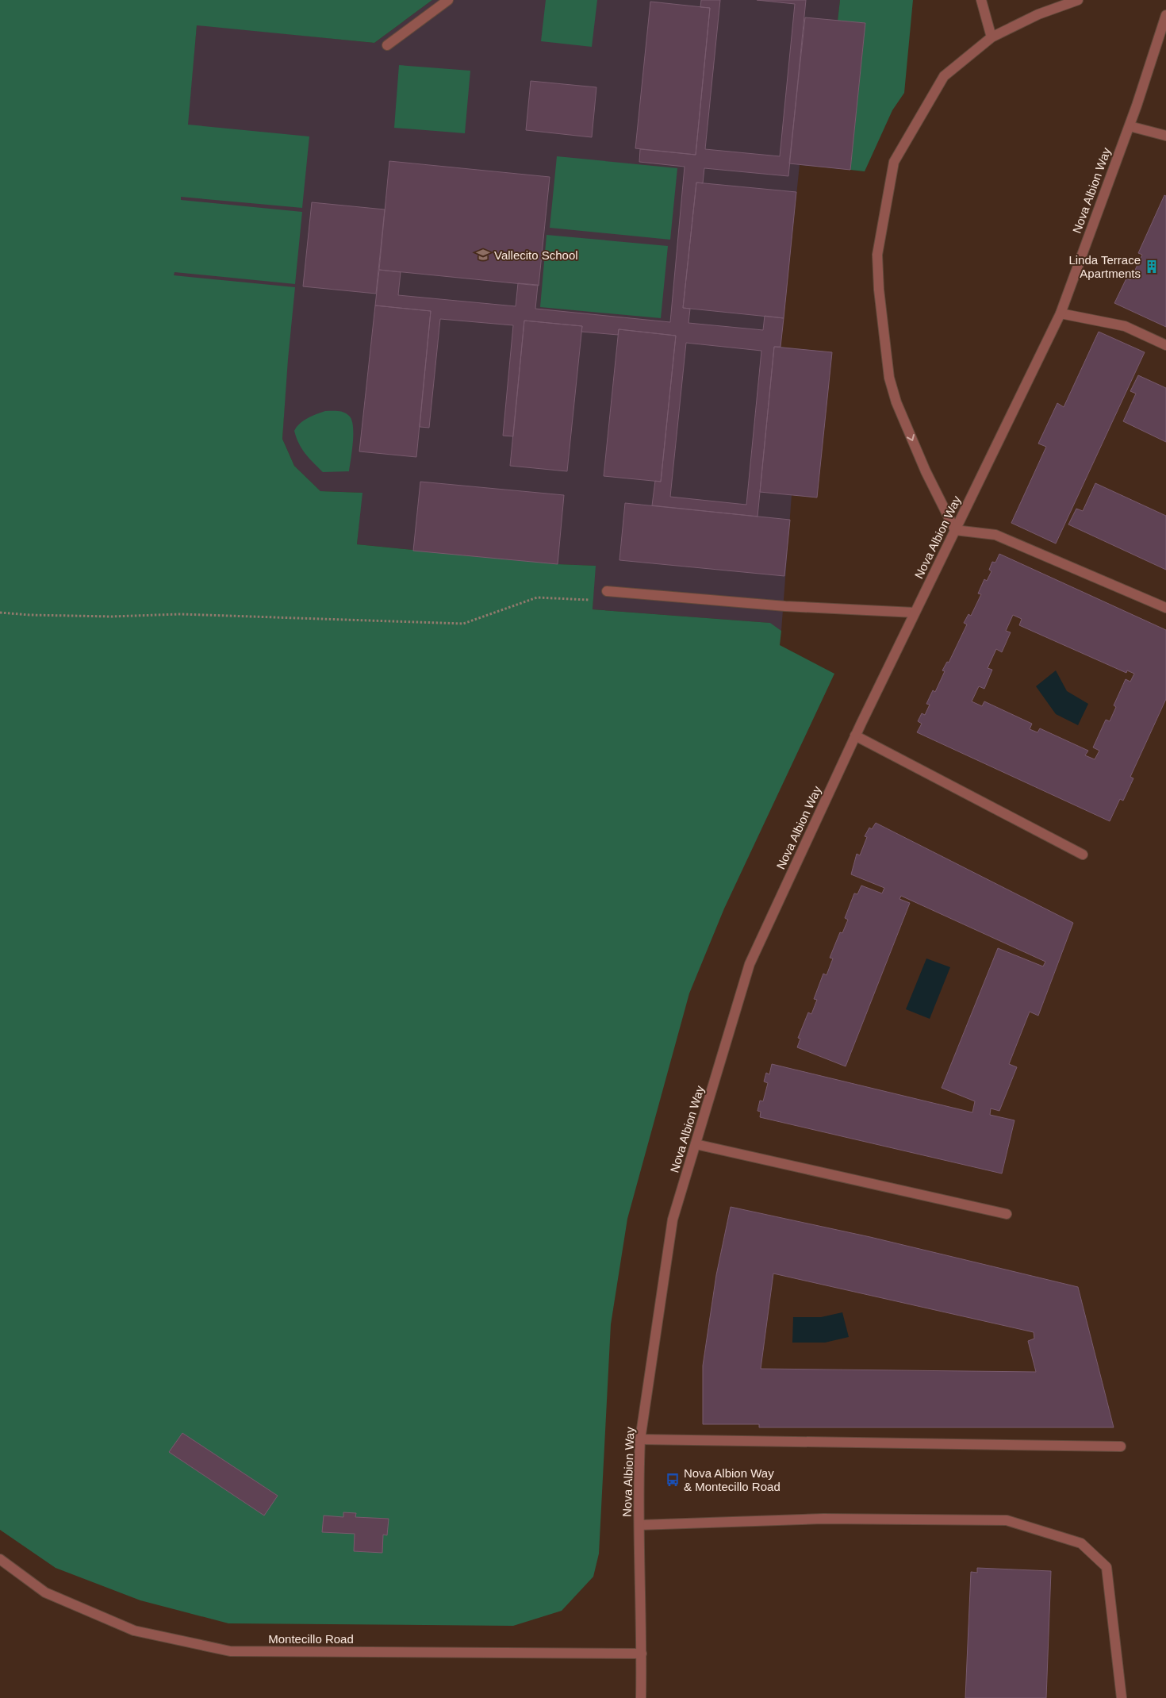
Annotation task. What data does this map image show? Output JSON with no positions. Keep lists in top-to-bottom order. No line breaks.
{"streets":{"street":["Nova Albion Way","Montecillo Road"]},"crossings":[["Nova Albion Way","Montecillo Road"]],"places":{"school or university":["Vallecito School"],"building":["Linda Terrace Apartments"],"bus stop":["Nova Albion Way & Montecillo Road"]}}
